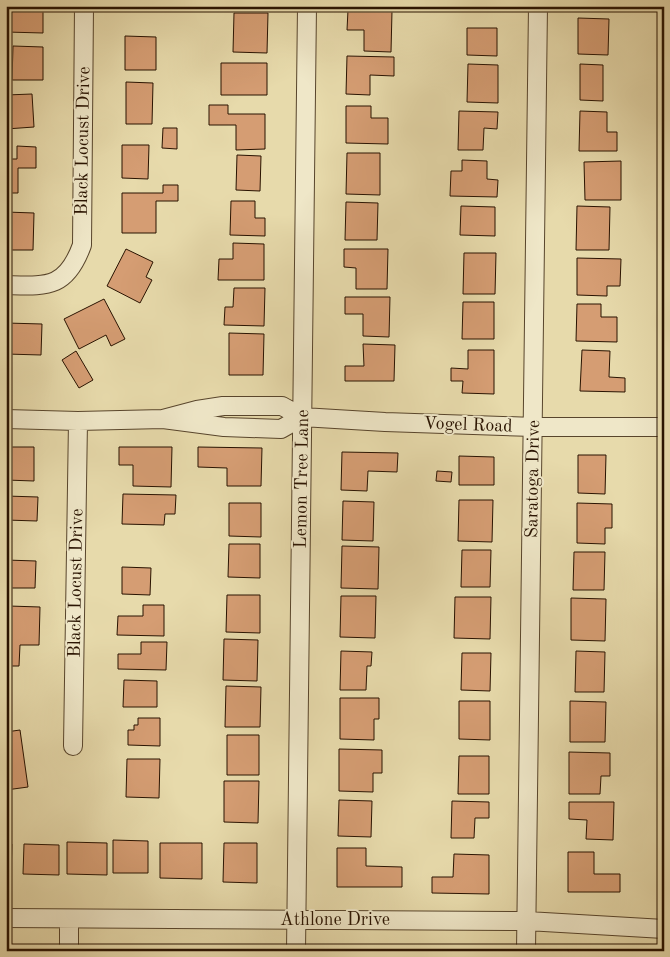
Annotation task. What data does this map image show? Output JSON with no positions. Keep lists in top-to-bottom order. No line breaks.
{"streets":{"street":["Black Locust Drive","Vogel Road","Lemon Tree Lane","Saratoga Drive","Athlone Drive"]},"crossings":[["Black Locust Drive","Vogel Road"],["Vogel Road","Lemon Tree Lane"],["Vogel Road","Saratoga Drive"],["Lemon Tree Lane","Athlone Drive"],["Saratoga Drive","Athlone Drive"]]}
